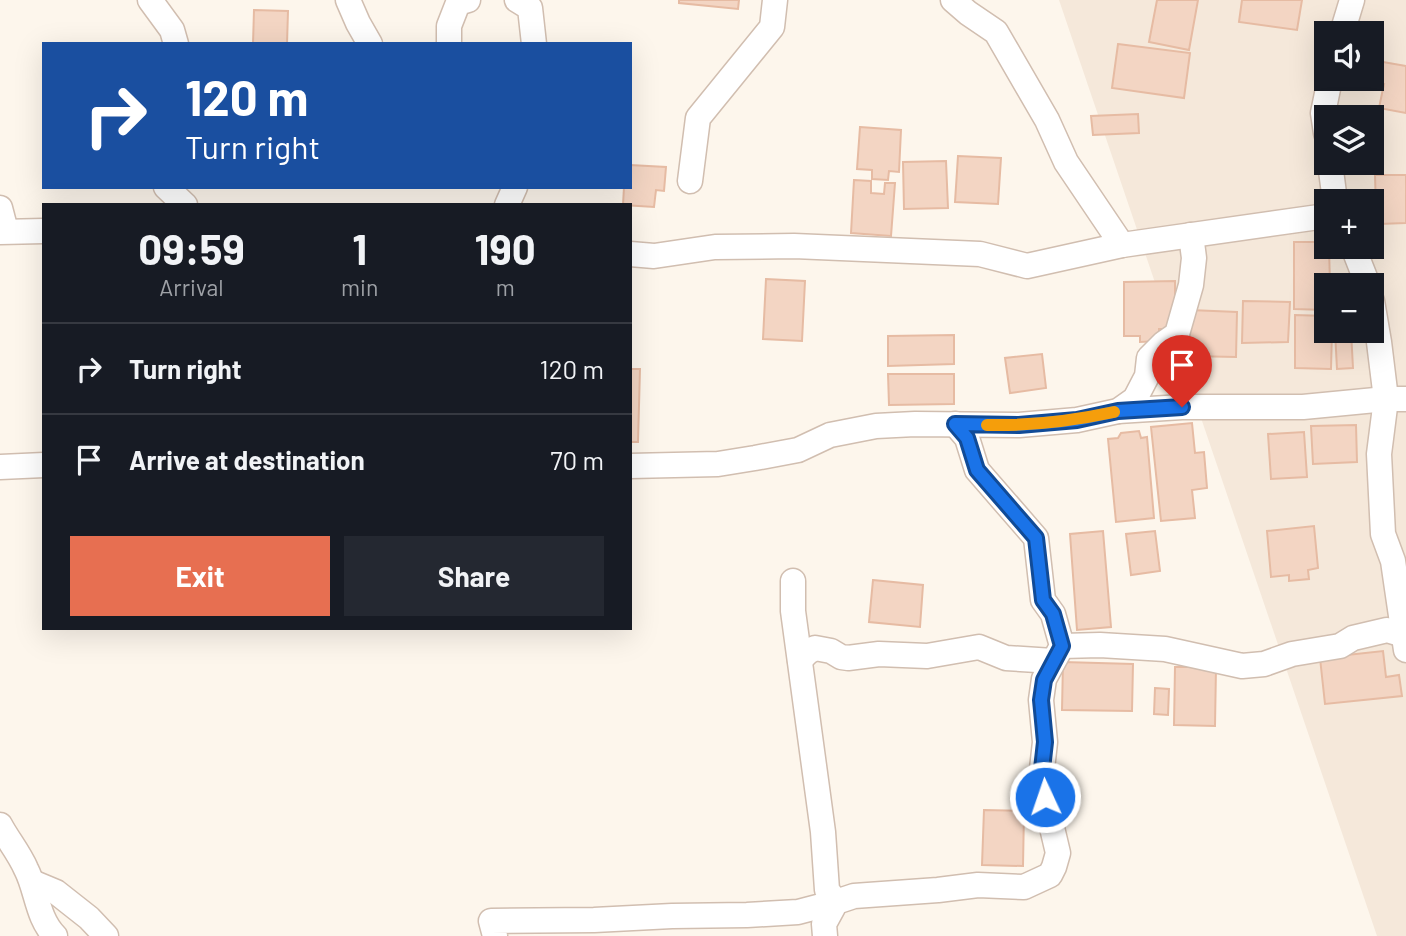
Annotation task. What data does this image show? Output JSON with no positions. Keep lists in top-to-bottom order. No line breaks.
{"page":{"map_buttons":["+","−"],"turn":["120 m","Turn right"],"eta":["09:59","Arrival","1","min","190","m"],"list":[{"name":"Turn right","value":"120 m"},{"name":"Arrive at destination","value":"70 m"}],"buttons":["Exit","Share"]}}
